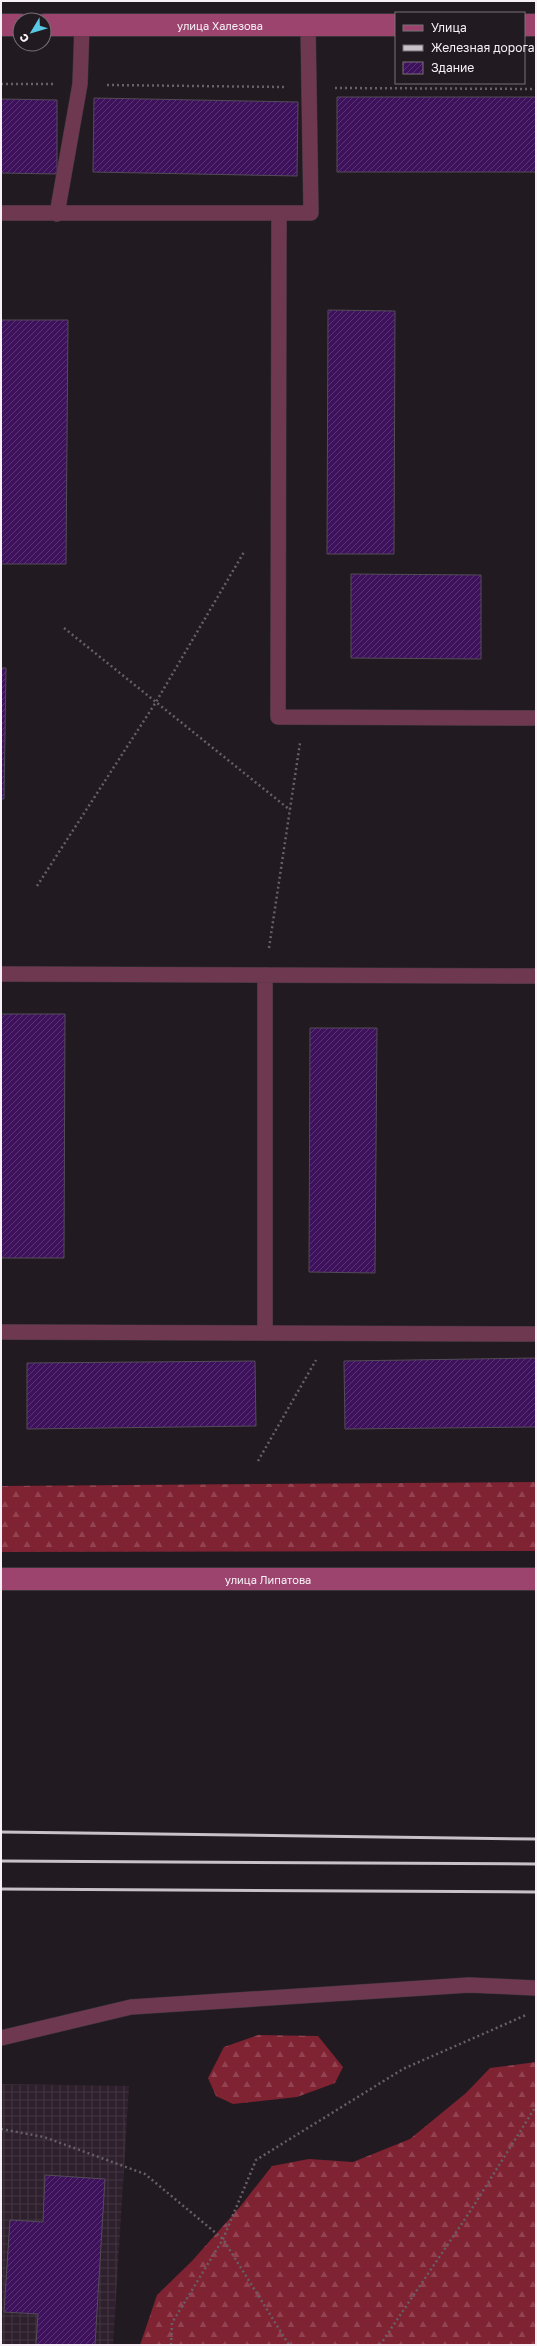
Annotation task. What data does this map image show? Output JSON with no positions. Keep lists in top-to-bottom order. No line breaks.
{"streets":{"street":["улица Халезова","улица Липатова"]},"legend":["Улица","Железная дорога","Здание"],"north":"bottom left"}
